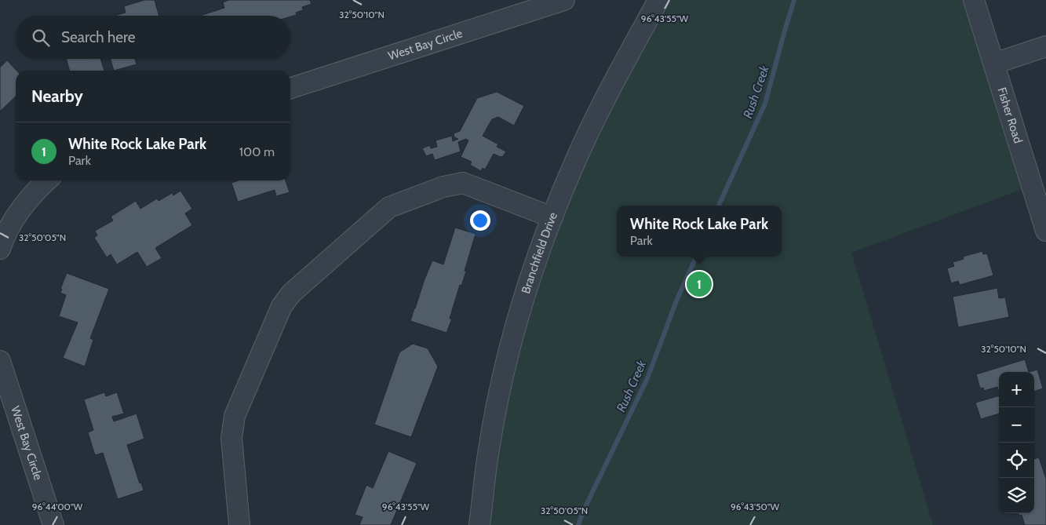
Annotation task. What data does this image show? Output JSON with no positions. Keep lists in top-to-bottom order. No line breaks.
{"streets":{"street":["West Bay Circle","Fisher Road","Branchfield Drive"]},"water":["Rush Creek"],"page":{"search":"Search here","heading":"Nearby","list":[{"mark":"1","name":"White Rock Lake Park","note":"Park","value":"100 m"}],"popup":["White Rock Lake Park","Park"],"pins":"1","map_buttons":["+","−"]},"coordinates":["32°50'10\"N","96°43'55\"W","32°50'05\"N","96°44'00\"W","96°43'50\"W"]}
